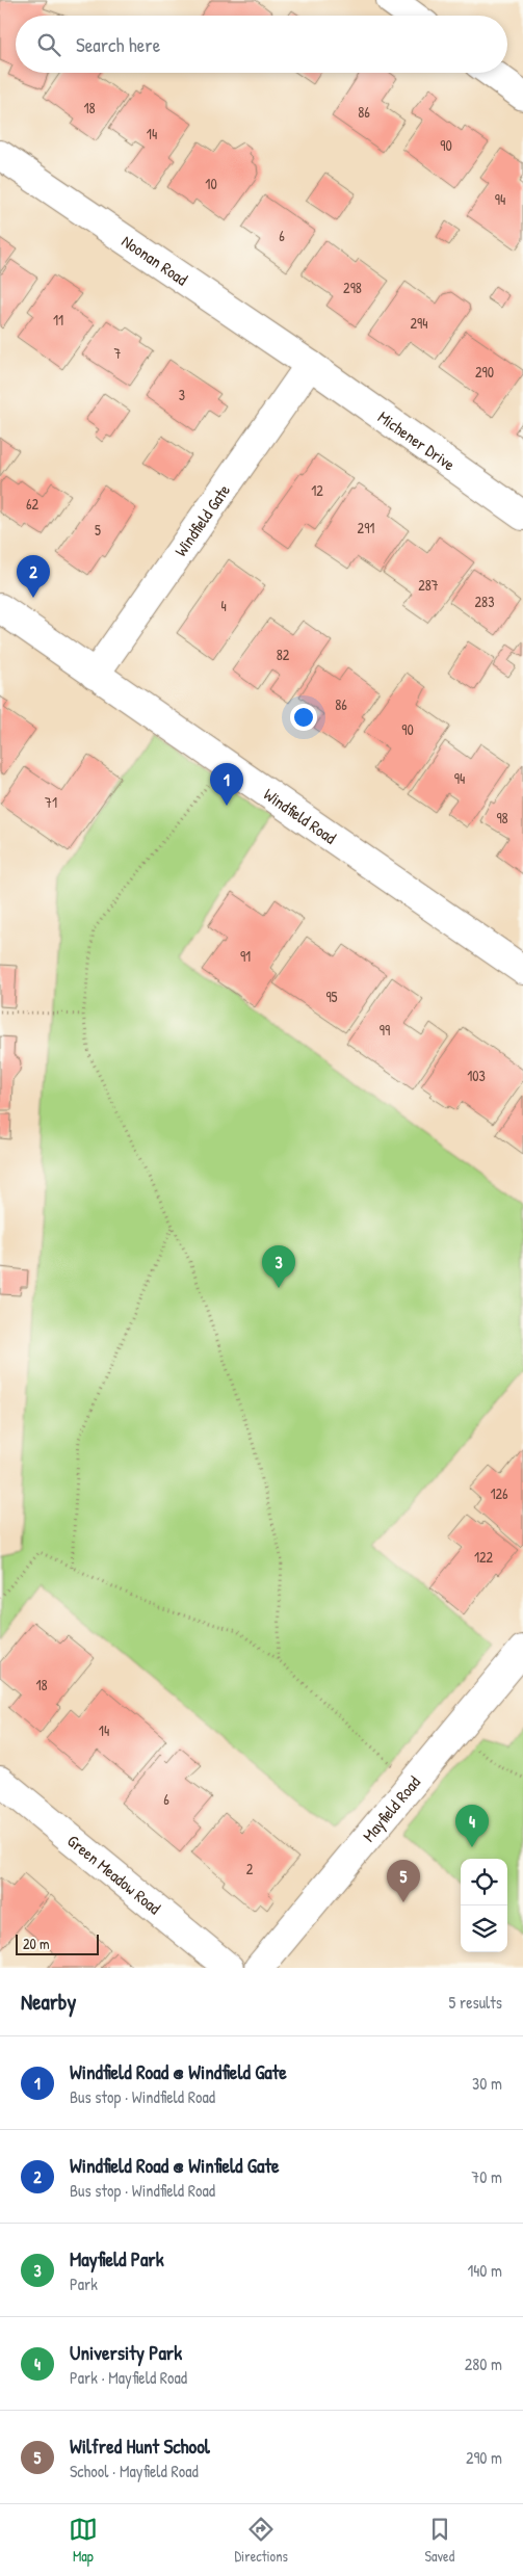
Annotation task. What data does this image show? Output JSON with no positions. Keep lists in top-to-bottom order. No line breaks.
{"streets":{"street":["Noonan Road","Michener Drive","Windfield Gate","Windfield Road","Mayfield Road","Green Meadow Road"]},"crossings":[["Noonan Road","Michener Drive"],["Noonan Road","Windfield Gate"],["Michener Drive","Windfield Gate"],["Windfield Gate","Windfield Road"]],"house_numbers":["18","86","14","90","10","94","6","298","11","294","7","290","3","12","62","291","5","287","283","4","82","86","90","94","71","98","91","95","99","103","126","122","18","14","6","2"],"scale_bar":"20 m","page":{"search":"Search here","pins":["2","1","3","4","5"],"scale":"20 m","heading":["Nearby","5 results"],"list":[{"mark":"1","name":"Windfield Road @ Windfield Gate","note":"Bus stop · Windfield Road","value":"30 m"},{"mark":"2","name":"Windfield Road @ Winfield Gate","note":"Bus stop · Windfield Road","value":"70 m"},{"mark":"3","name":"Mayfield Park","note":"Park","value":"140 m"},{"mark":"4","name":"University Park","note":"Park · Mayfield Road","value":"280 m"},{"mark":"5","name":"Wilfred Hunt School","note":"School · Mayfield Road","value":"290 m"}],"nav":["Map","Directions","Saved"]}}
